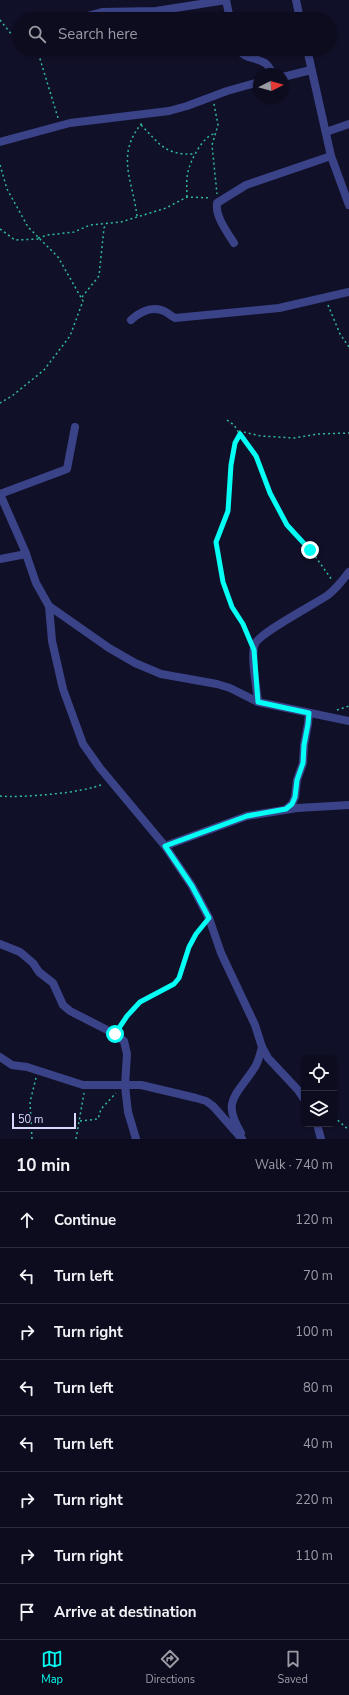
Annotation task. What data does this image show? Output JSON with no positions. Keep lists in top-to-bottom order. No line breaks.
{"scale_bar":"50 m","north":"right","page":{"search":"Search here","scale":"50 m","heading":["10 min","Walk · 740 m"],"list":[["Continue","120 m"],["Turn left","70 m"],["Turn right","100 m"],["Turn left","80 m"],["Turn left","40 m"],["Turn right","220 m"],["Turn right","110 m"],"Arrive at destination"],"nav":["Map","Directions","Saved"]}}
